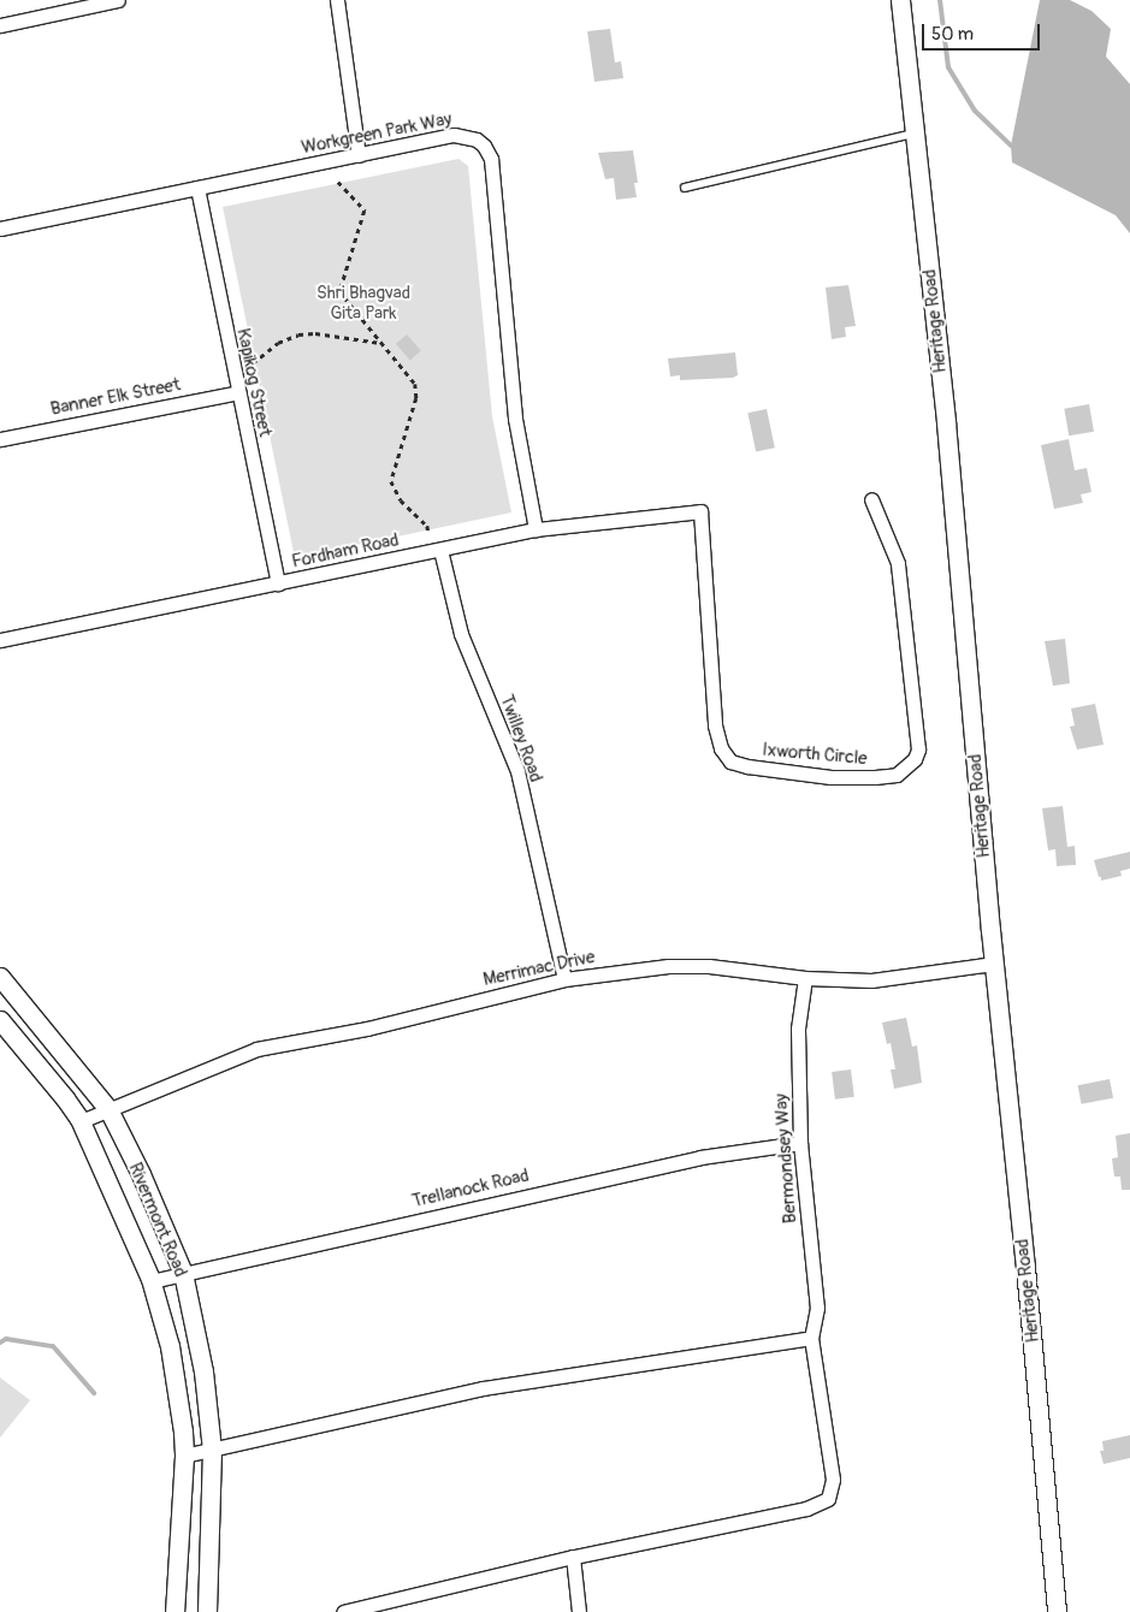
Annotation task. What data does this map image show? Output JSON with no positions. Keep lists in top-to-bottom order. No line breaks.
{"streets":{"street":["Workgreen Park Way","Heritage Road","Kapikog Street","Banner Elk Street","Fordham Road","Twilley Road","Ixworth Circle","Merrimac Drive","Bermondsey Way","Trellanock Road","Rivermont Road"]},"crossings":[["Workgreen Park Way","Kapikog Street"],["Workgreen Park Way","Fordham Road"],["Heritage Road","Merrimac Drive"],["Kapikog Street","Banner Elk Street"],["Kapikog Street","Fordham Road"],["Fordham Road","Twilley Road"],["Fordham Road","Ixworth Circle"],["Twilley Road","Merrimac Drive"],["Merrimac Drive","Bermondsey Way"],["Merrimac Drive","Rivermont Road"],["Bermondsey Way","Trellanock Road"],["Trellanock Road","Rivermont Road"]],"parks":["Shri Bhagvad Gita Park"],"scale_bar":"50 m"}
